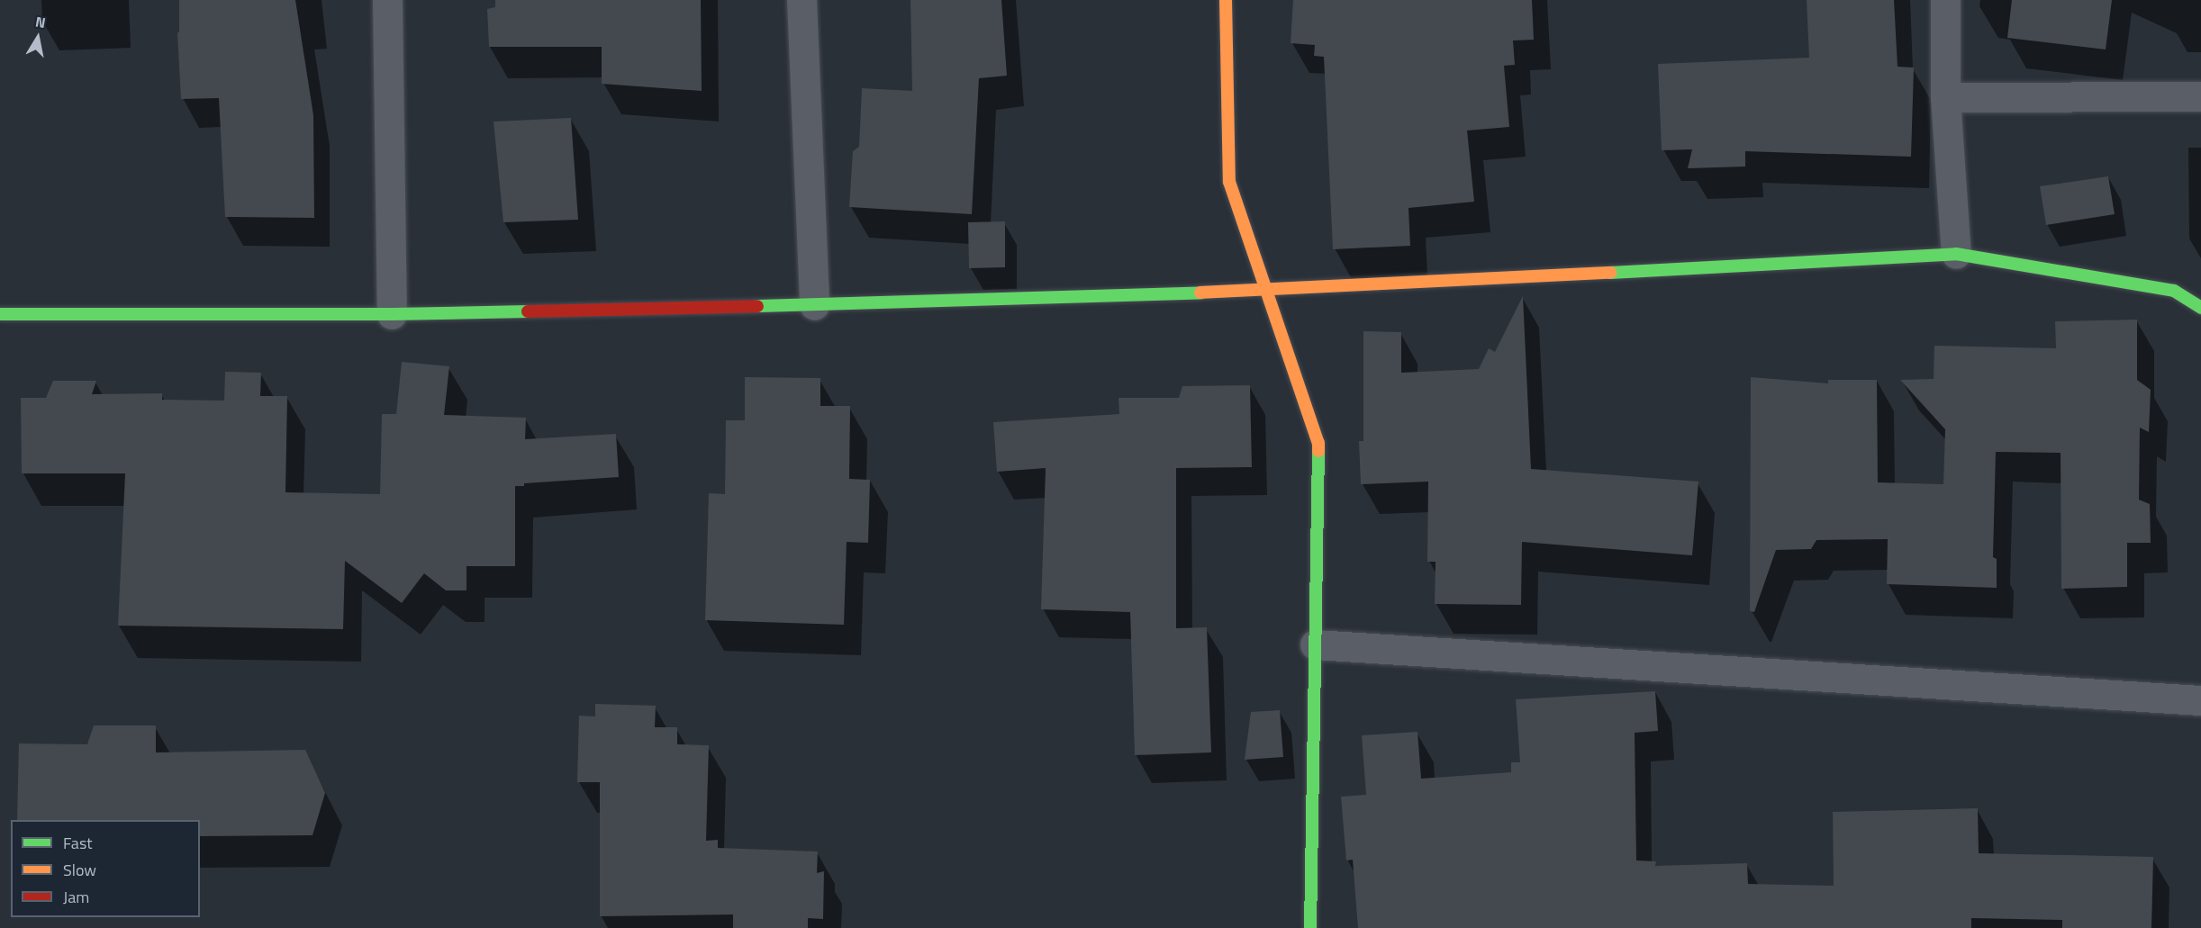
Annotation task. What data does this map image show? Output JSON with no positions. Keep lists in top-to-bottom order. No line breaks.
{"legend":["Fast","Slow","Jam"],"north":"top"}
